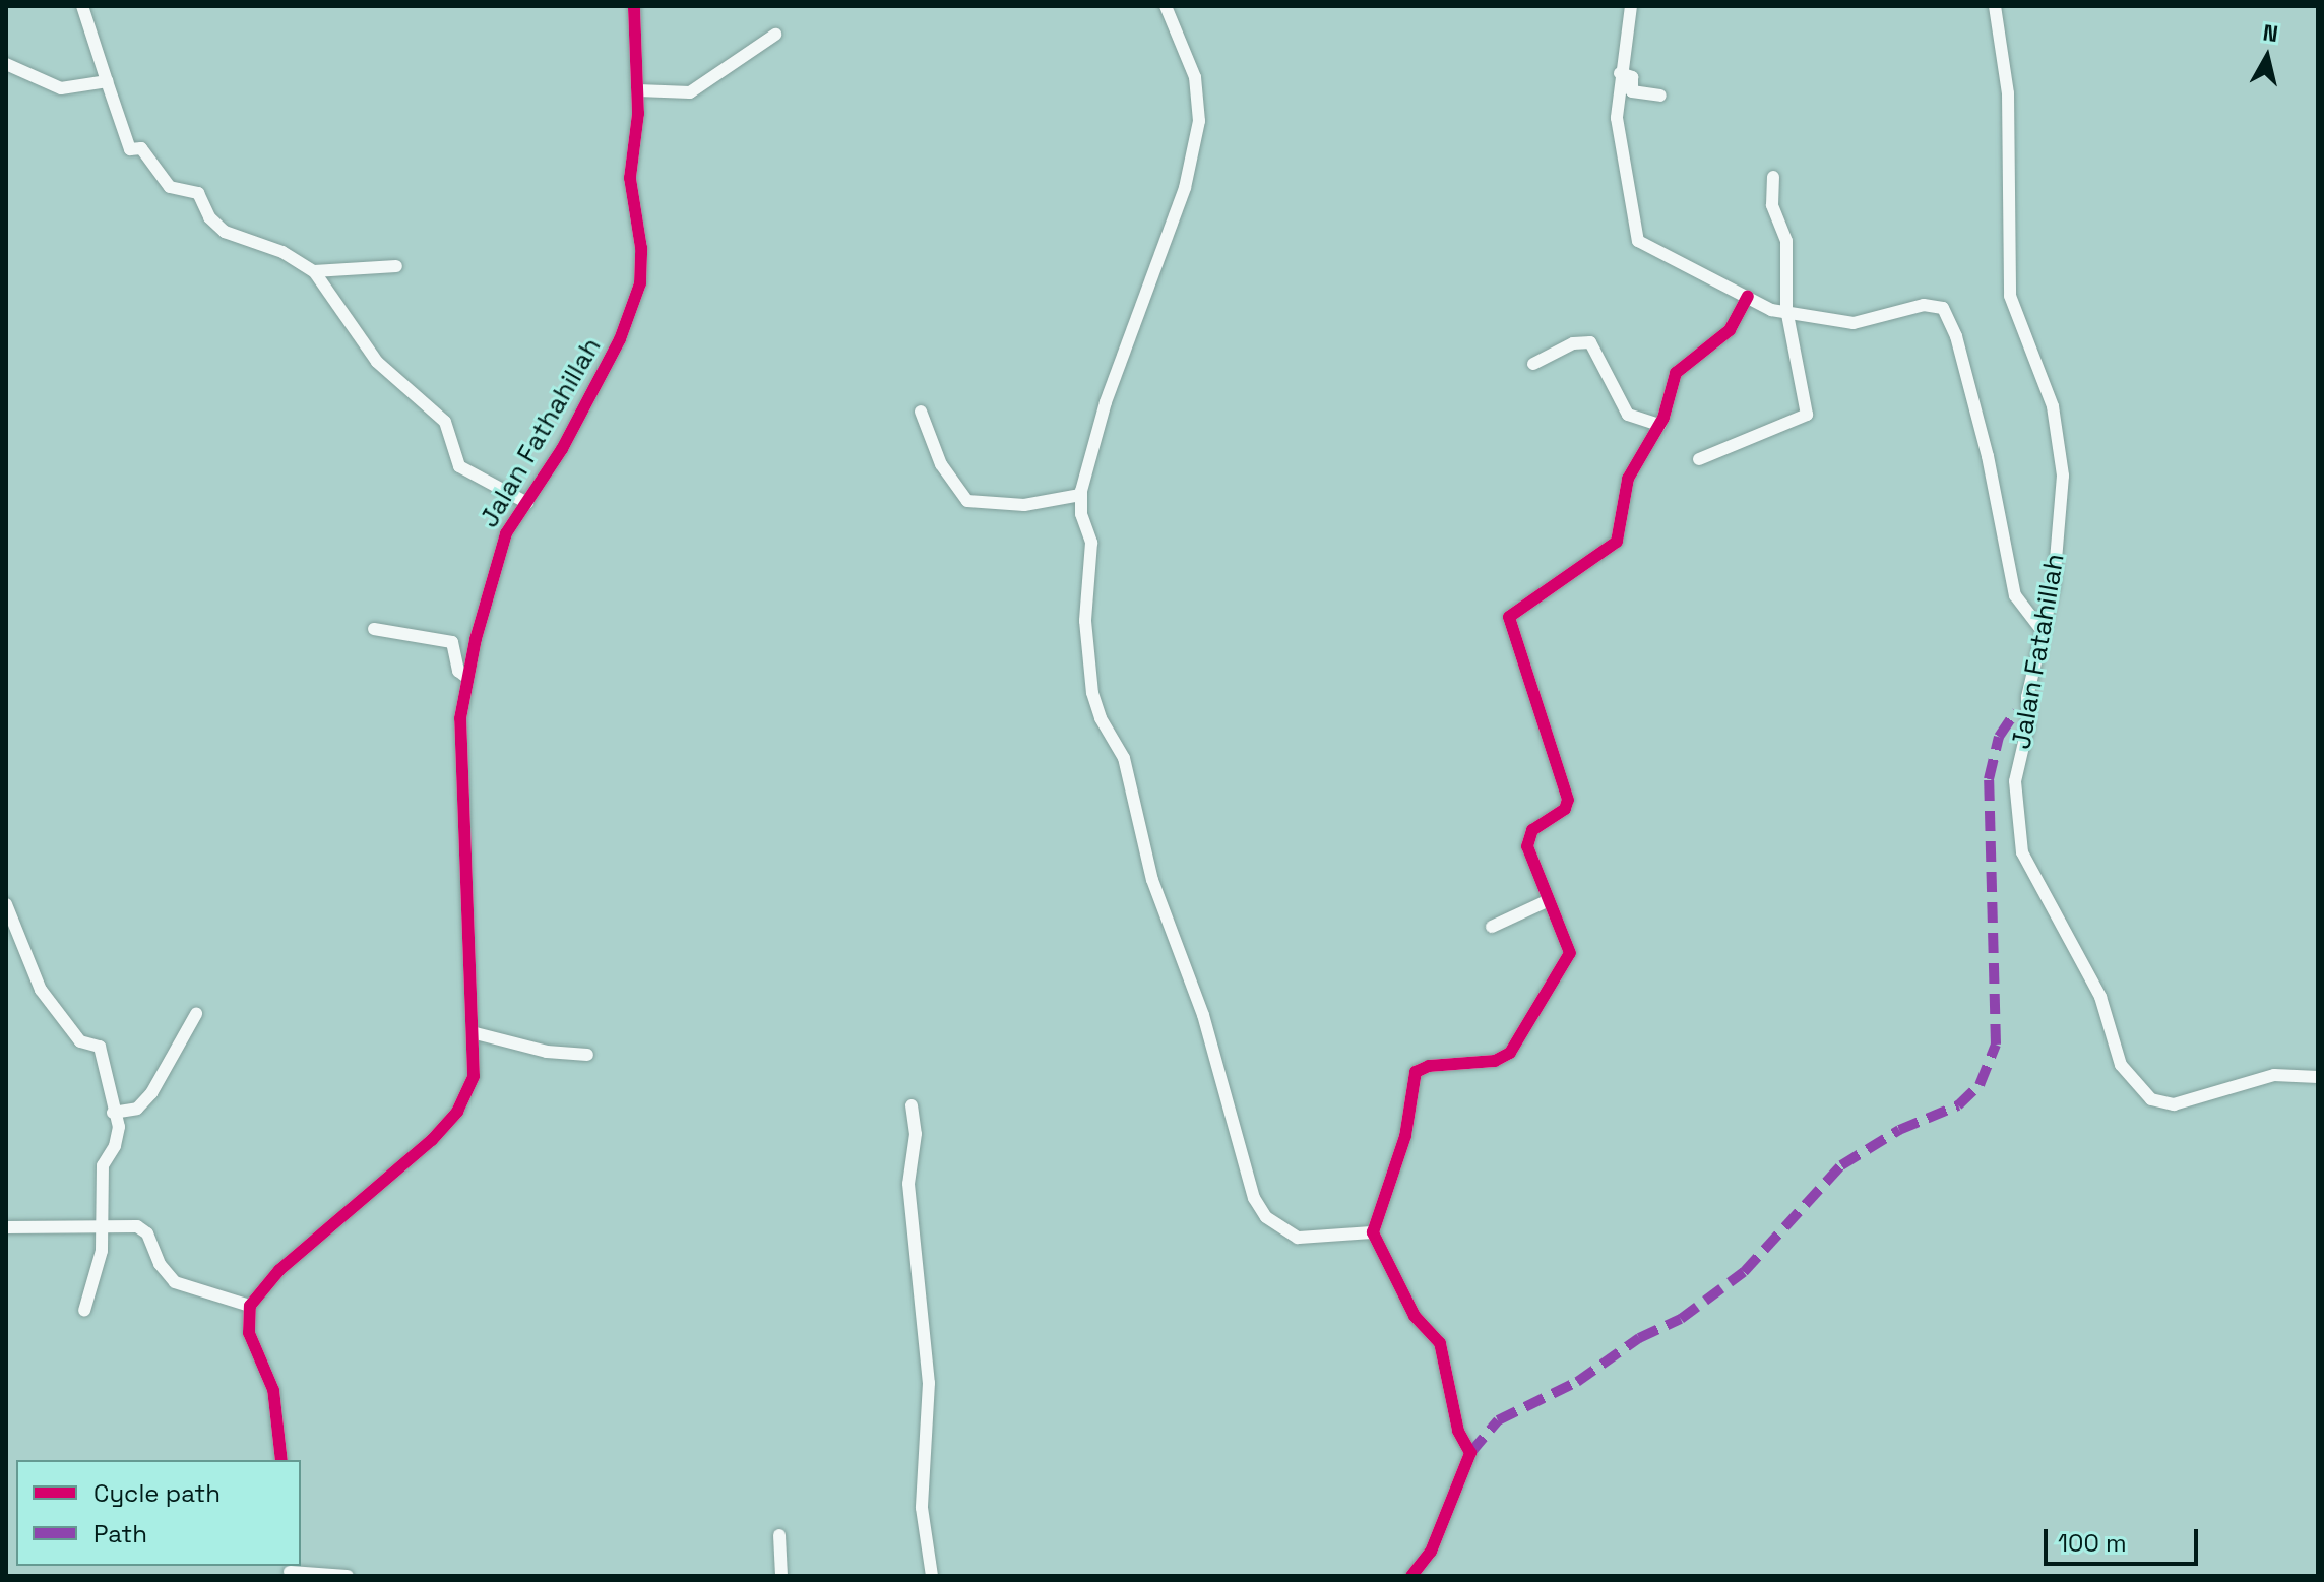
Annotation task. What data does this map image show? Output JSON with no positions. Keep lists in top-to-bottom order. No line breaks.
{"streets":{"street":["Jalan Fathahillah","Jalan Fatahillah"]},"legend":["Cycle path","Path"],"scale_bar":"100 m","north":"top"}
